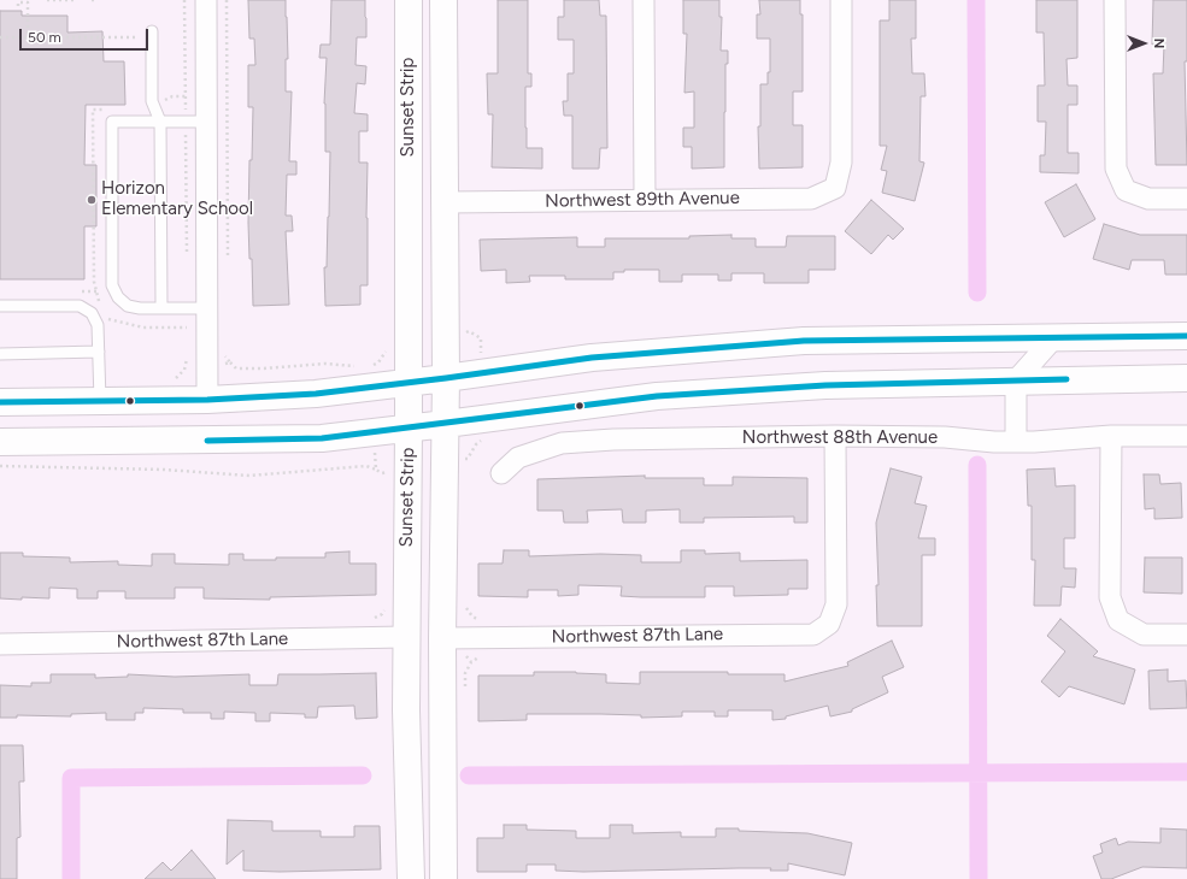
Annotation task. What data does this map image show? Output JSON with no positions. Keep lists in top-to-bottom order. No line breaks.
{"streets":{"main road":["Sunset Strip"],"street":["Northwest 89th Avenue","Northwest 88th Avenue","Northwest 87th Lane"]},"crossings":[["Sunset Strip","Northwest 89th Avenue"],["Sunset Strip","Northwest 87th Lane"],["Northwest 88th Avenue","Northwest 87th Lane"]],"places":["Horizon Elementary School"],"scale_bar":"50 m","north":"right"}
